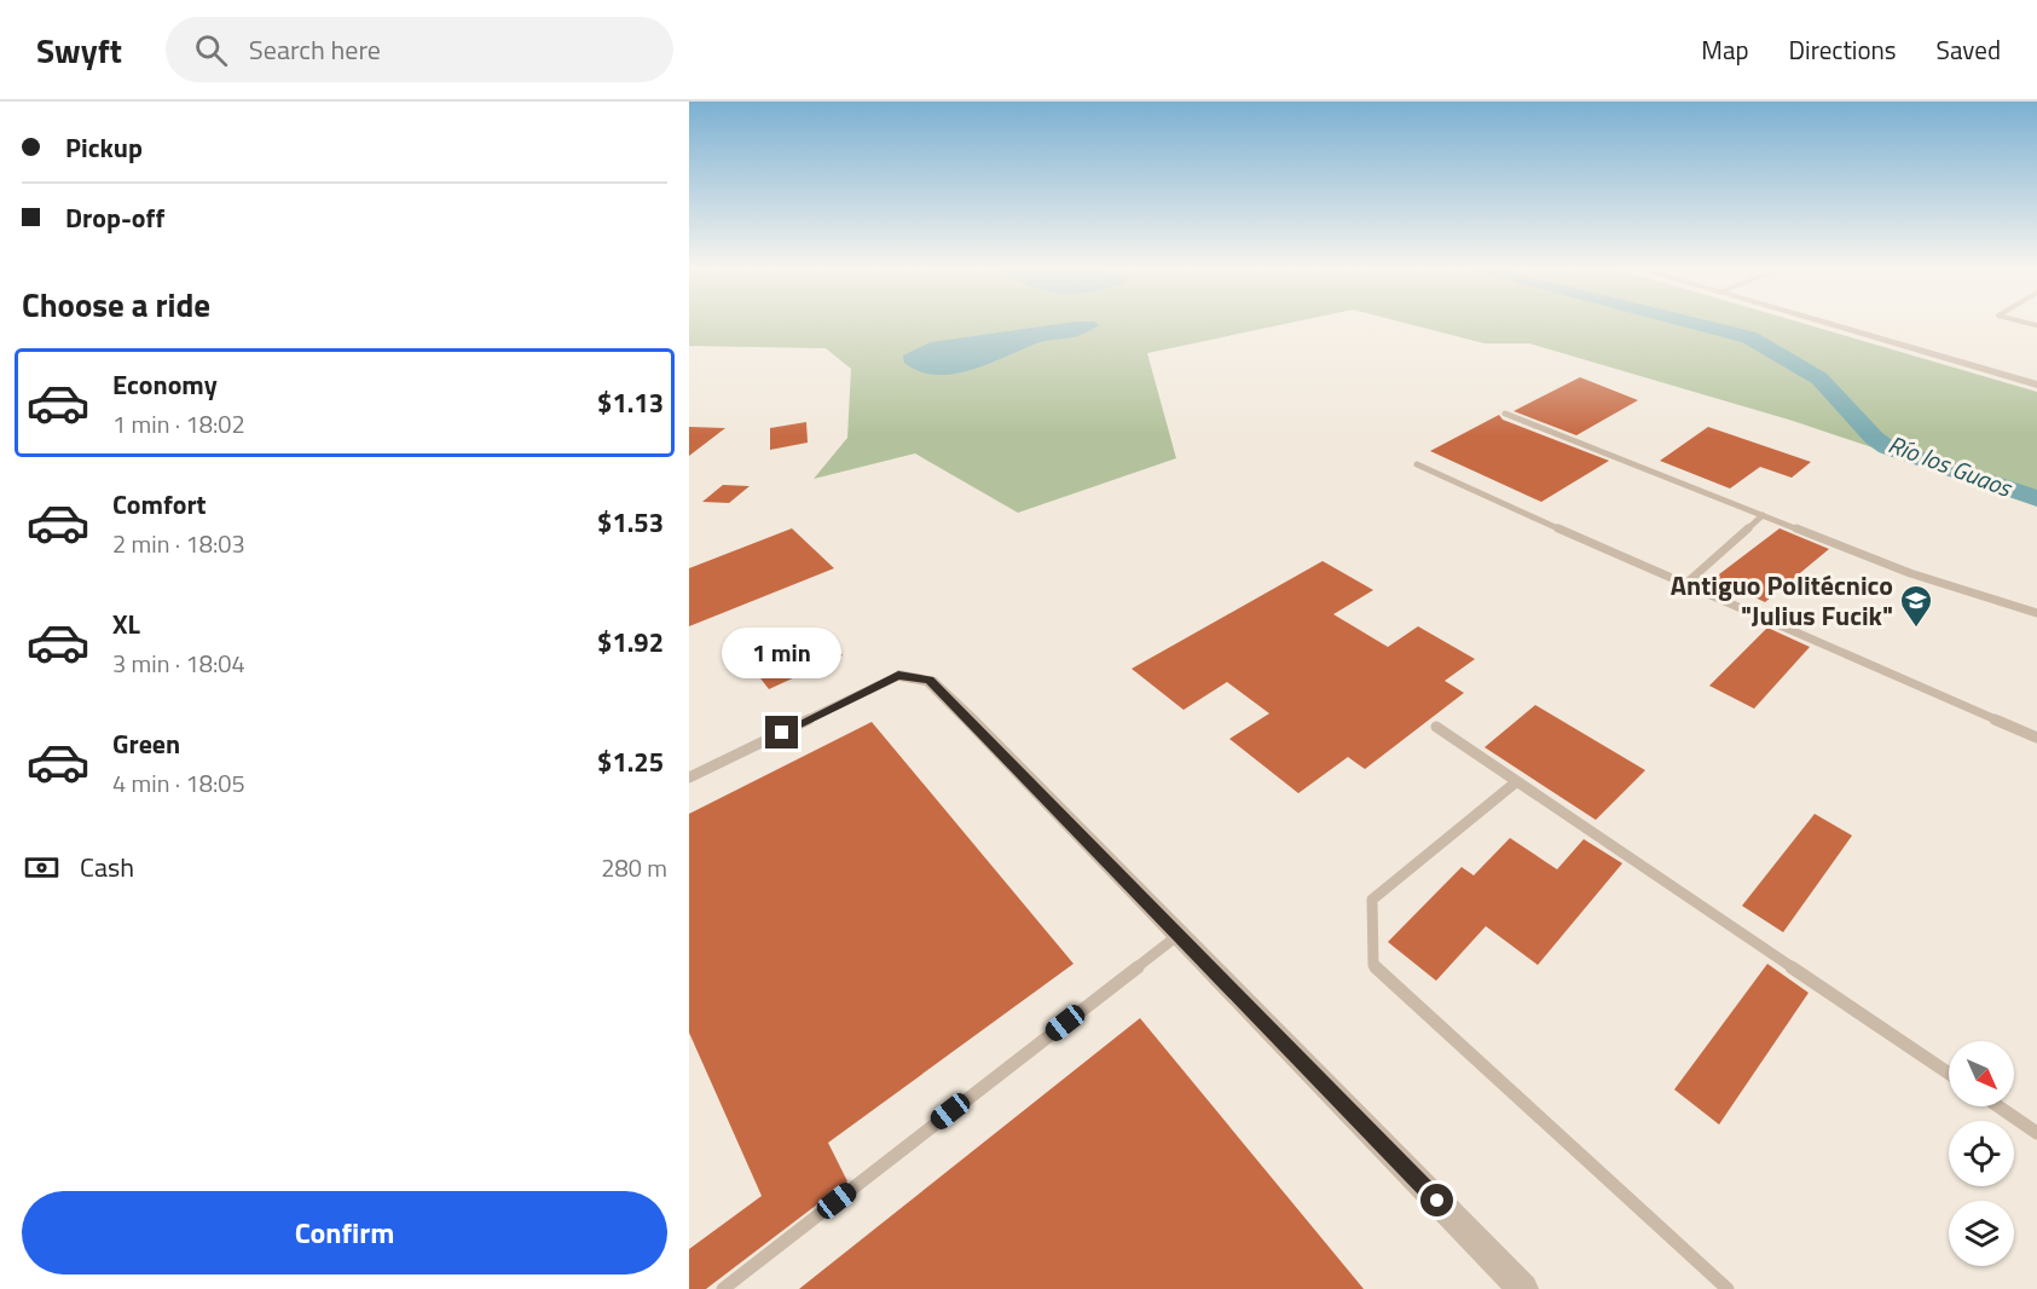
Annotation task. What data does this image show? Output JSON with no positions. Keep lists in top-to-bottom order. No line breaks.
{"water":["Río los Guaos"],"places":{"school or university":["Antiguo Politécnico \"Julius Fucik\""]},"north":"bottom right","page":{"header":"Swyft","search":"Search here","nav":["Map","Directions","Saved"],"banner":["Pickup","Drop-off"],"heading":"Choose a ride","list":[{"name":"Economy","note":"1 min · 18:02","value":"$1.13"},{"name":"Comfort","note":"2 min · 18:03","value":"$1.53"},{"name":"XL","note":"3 min · 18:04","value":"$1.92"},{"name":"Green","note":"4 min · 18:05","value":"$1.25"}],"bubble":"1 min","pay":["Cash","280 m"],"buttons":"Confirm"}}
